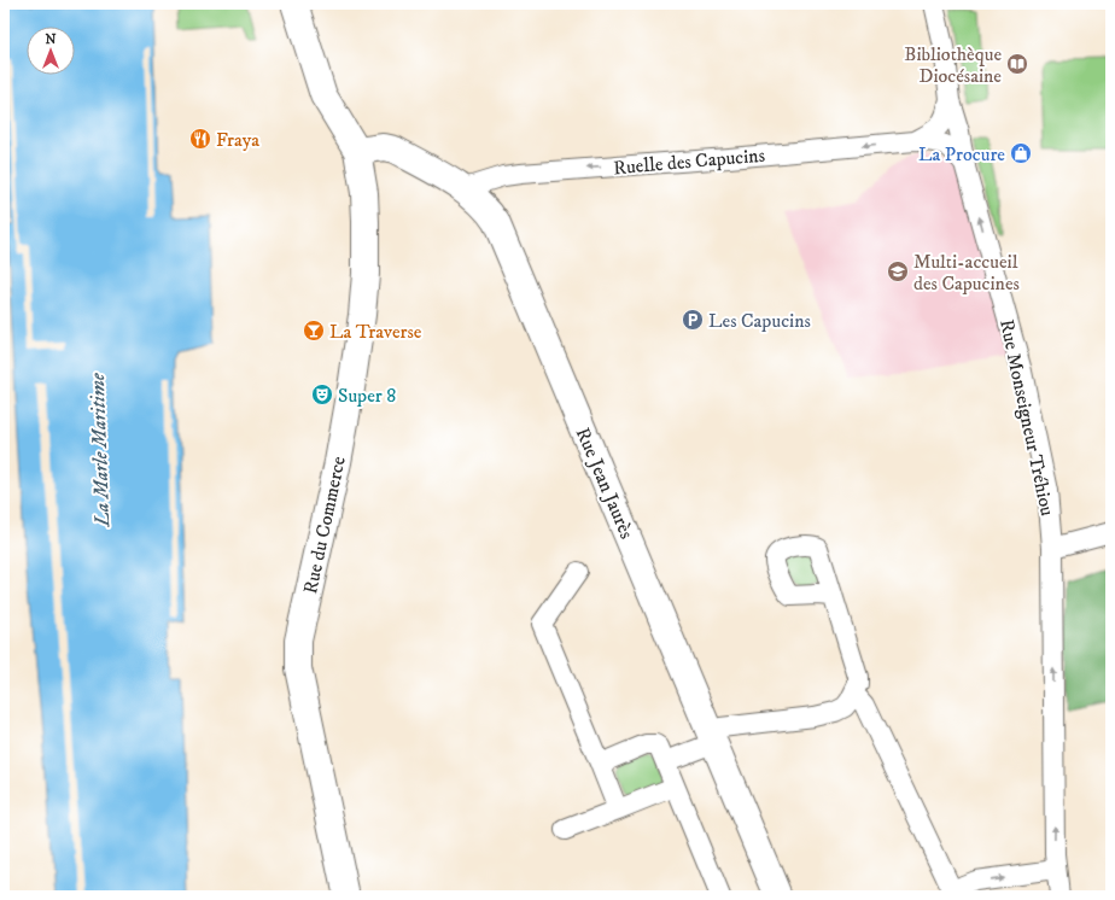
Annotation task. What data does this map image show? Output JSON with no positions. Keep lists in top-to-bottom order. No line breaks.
{"streets":{"main road":["Rue Jean Jaurès","Rue du Commerce"],"street":["Ruelle des Capucins","Rue Monseigneur Tréhiou"]},"crossings":[["Ruelle des Capucins","Rue Monseigneur Tréhiou"],["Ruelle des Capucins","Rue Jean Jaurès"],["Rue Jean Jaurès","Rue du Commerce"]],"one_way":["Ruelle des Capucins","Rue Monseigneur Tréhiou"],"water":["La Marle Maritime"],"places":{"library":["Bibliothèque Diocésaine"],"restaurant":["Fraya"],"shop":["La Procure"],"school or university":["Multi-accueil des Capucines"],"parking":["Les Capucins"],"bar":["La Traverse"],"theatre":["Super 8"]},"north":"top"}
